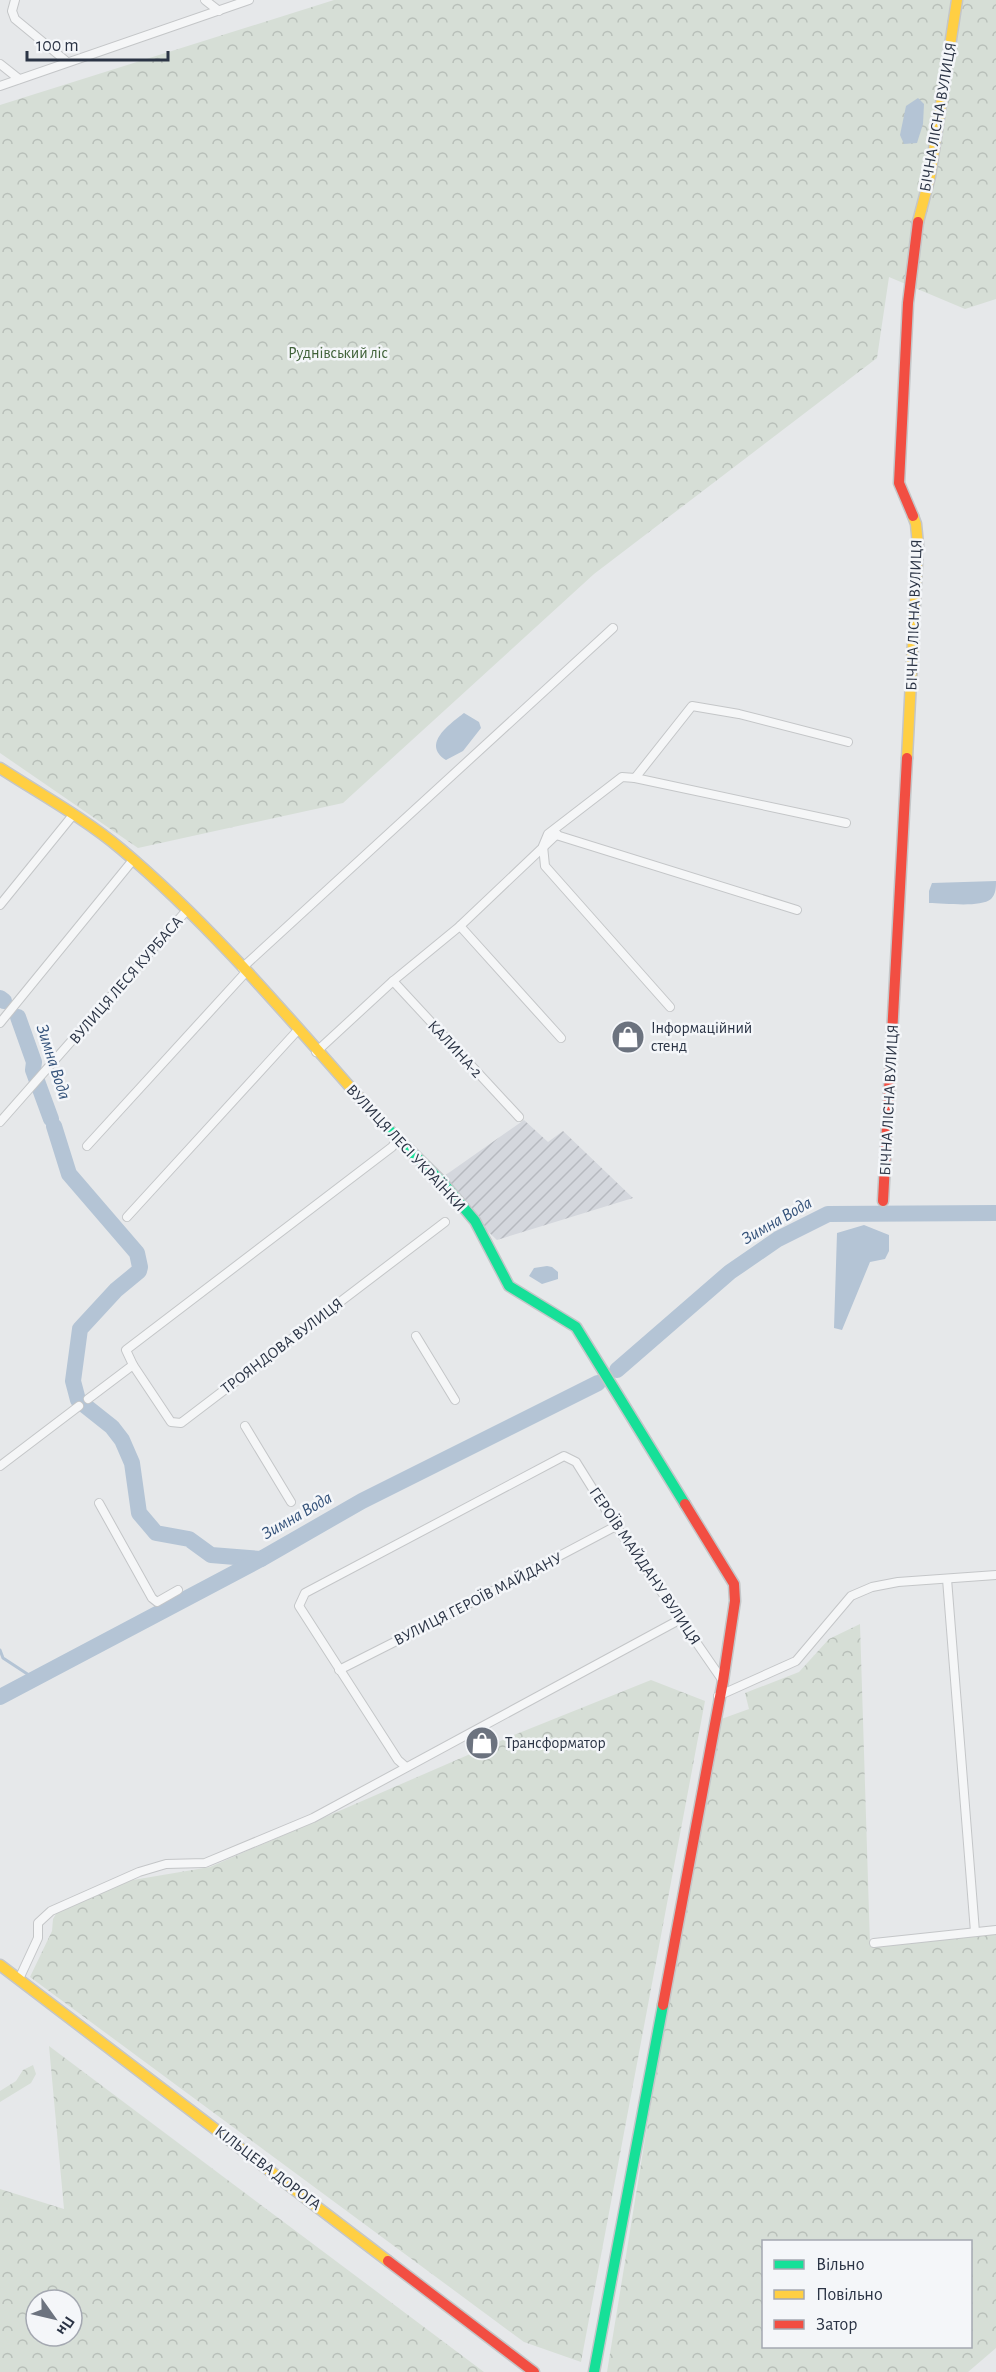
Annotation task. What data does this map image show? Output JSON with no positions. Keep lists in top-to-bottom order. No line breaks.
{"streets":{"main road":["БІЧНА ЛІСНА ВУЛИЦЯ","ВУЛИЦЯ ЛЕСІ УКРАЇНКИ","КІЛЬЦЕВА ДОРОГА"],"street":["ВУЛИЦЯ ЛЕСЯ КУРБАСА","КАЛИНА-2","ТРОЯНДОВА ВУЛИЦЯ","ГЕРОЇВ МАЙДАНУ ВУЛИЦЯ","ВУЛИЦЯ ГЕРОЇВ МАЙДАНУ"]},"crossings":[["ВУЛИЦЯ ЛЕСЯ КУРБАСА","ВУЛИЦЯ ЛЕСІ УКРАЇНКИ"],["ВУЛИЦЯ ЛЕСІ УКРАЇНКИ","ГЕРОЇВ МАЙДАНУ ВУЛИЦЯ"],["ГЕРОЇВ МАЙДАНУ ВУЛИЦЯ","ВУЛИЦЯ ГЕРОЇВ МАЙДАНУ"]],"water":["Зимна Вода"],"parks":["Руднівський ліс"],"places":{"shop":["Інформаційний стенд","Трансформатор"]},"legend":["Вільно","Повільно","Затор"],"scale_bar":"100 m","north":"bottom right"}
